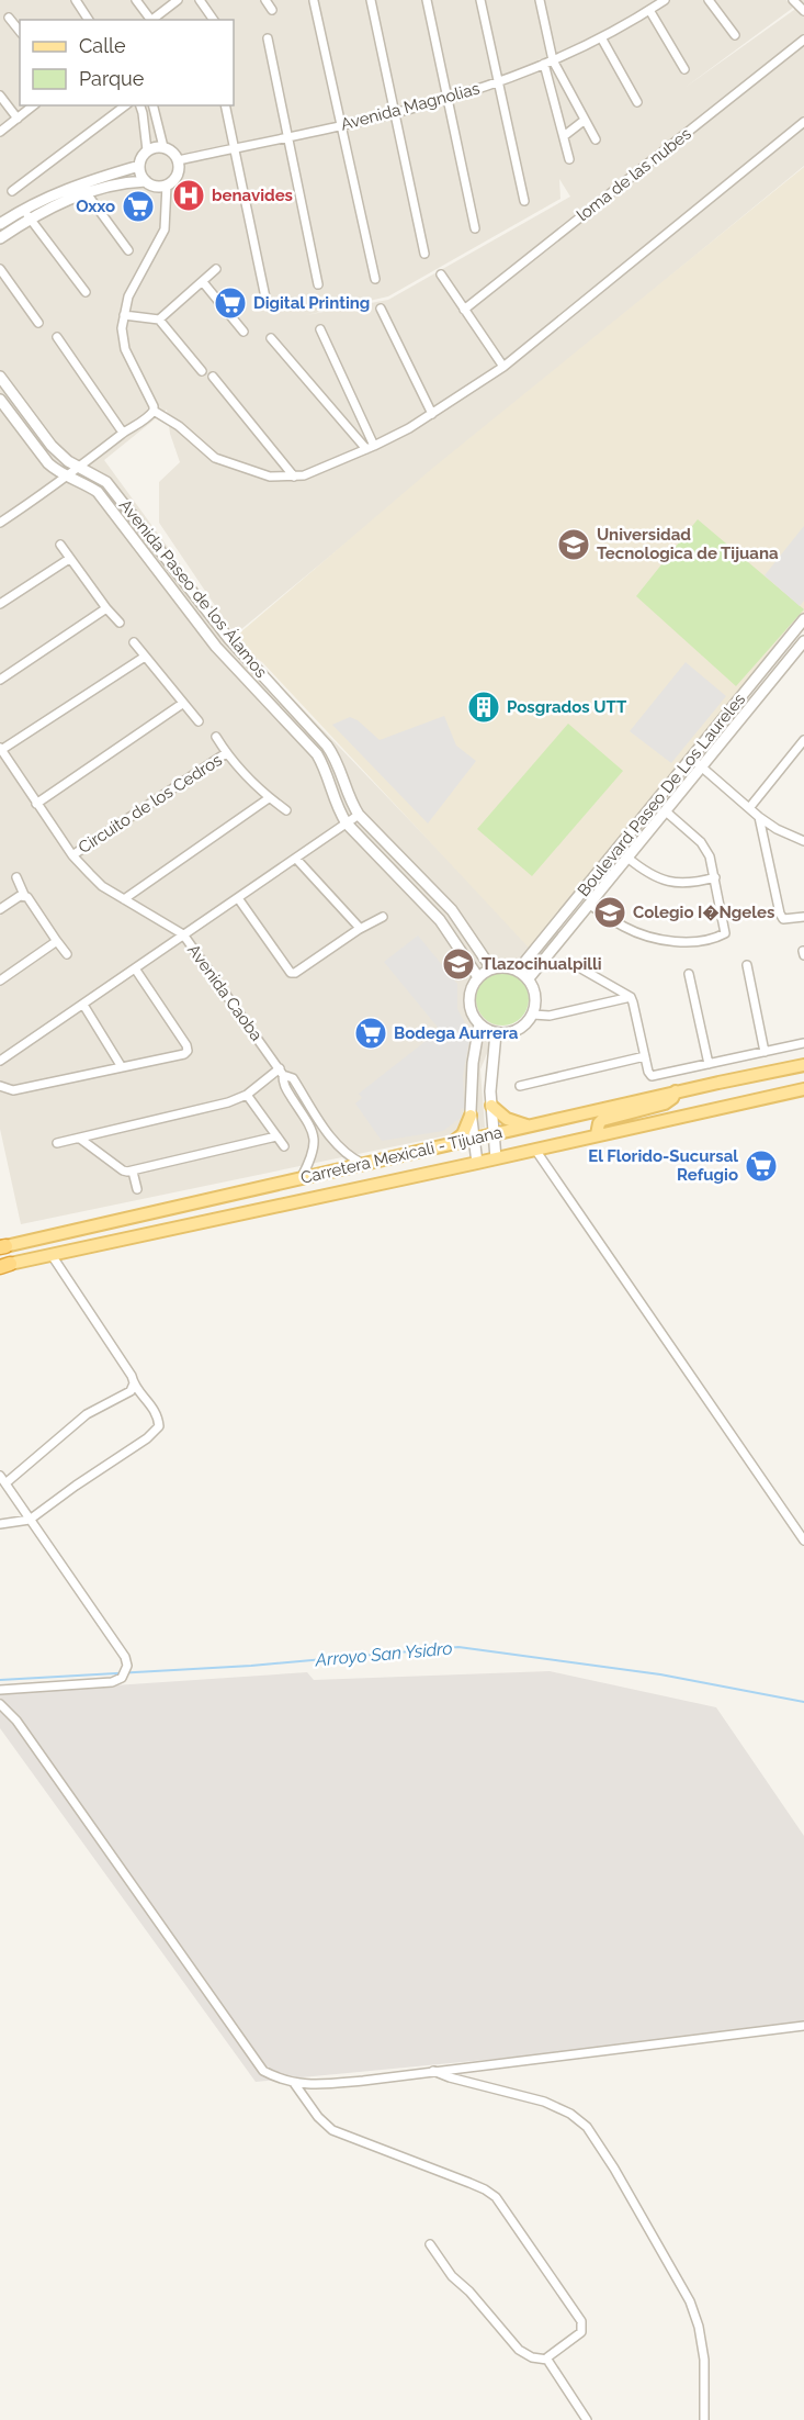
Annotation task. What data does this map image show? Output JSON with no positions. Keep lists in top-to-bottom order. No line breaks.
{"streets":{"main road":["Carretera Mexicali - Tijuana"],"street":["Avenida Magnolias","loma de las nubes","Avenida Paseo de los Álamos","Boulevard Paseo De Los Laureles","Circuito de los Cedros","Avenida Caoba"]},"crossings":[["Avenida Paseo de los Álamos","Boulevard Paseo De Los Laureles"],["Circuito de los Cedros","Avenida Caoba"]],"water":["Arroyo San Ysidro"],"places":{"hospital":["benavides"],"supermarket":["Oxxo","Digital Printing","Bodega Aurrera","El Florido-Sucursal Refugio"],"school or university":["Universidad Tecnologica de Tijuana","Colegio I�Ngeles","Tlazocihualpilli"],"building":["Posgrados UTT"]},"legend":["Calle","Parque"]}
